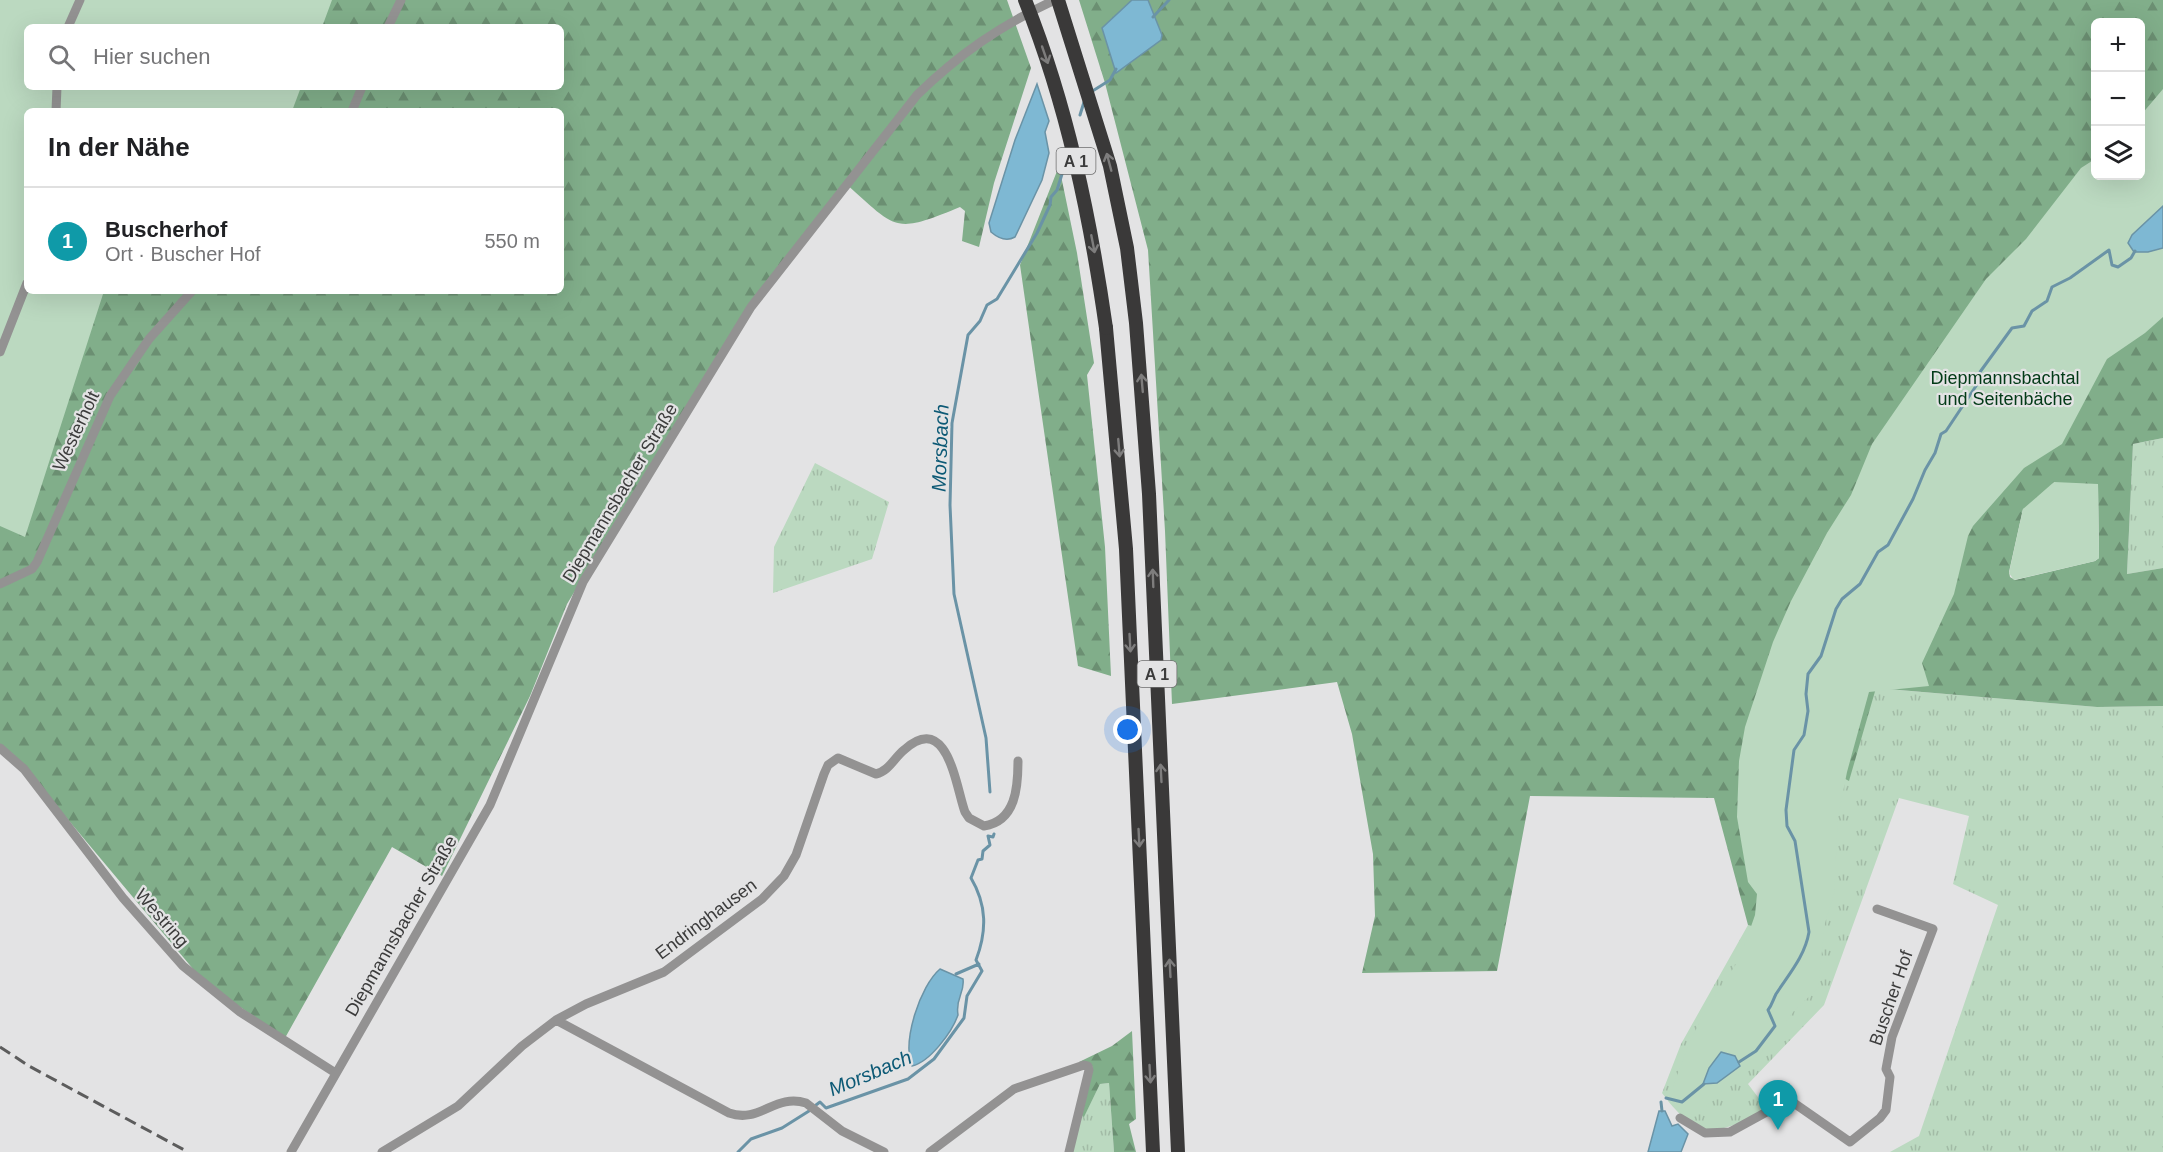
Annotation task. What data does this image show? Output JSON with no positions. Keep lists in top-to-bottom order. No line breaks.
{"streets":{"highway":["A 1"],"street":["Westerholt","Diepmannsbacher Straße","Westring","Endringhausen","Buscher Hof"]},"crossings":[["A 1","Diepmannsbacher Straße"],["Diepmannsbacher Straße","Westring"]],"water":["Morsbach"],"parks":["Diepmannsbachtal und Seitenbäche"],"page":{"map_buttons":["+","−"],"search":"Hier suchen","heading":"In der Nähe","list":[{"mark":"1","name":"Buscherhof","note":"Ort · Buscher Hof","value":"550 m"}],"pins":"1"}}
